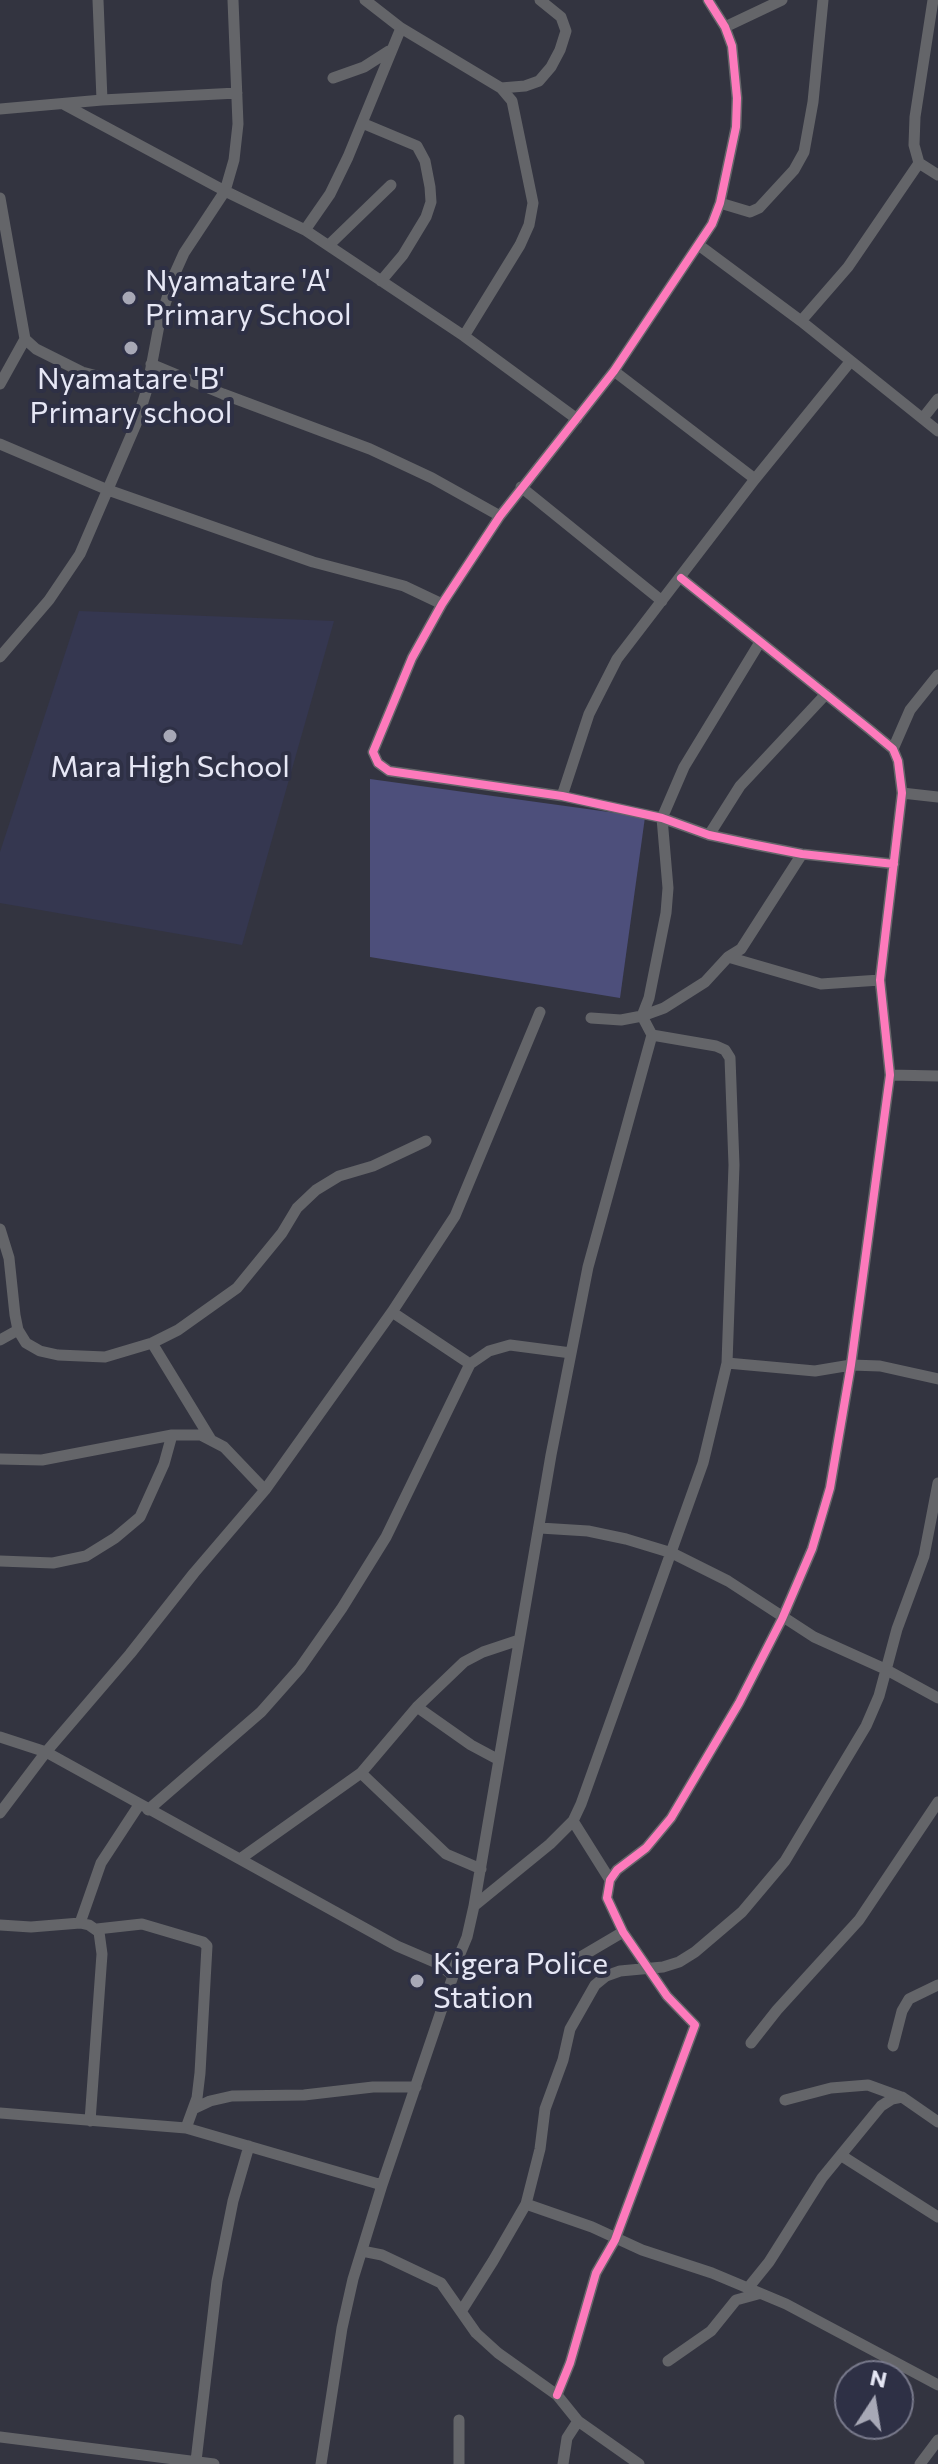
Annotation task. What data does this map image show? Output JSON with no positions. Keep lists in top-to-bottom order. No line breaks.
{"places":["Nyamatare 'A' Primary School","Nyamatare 'B' Primary school","Mara High School","Kigera Police Station"],"north":"top"}
